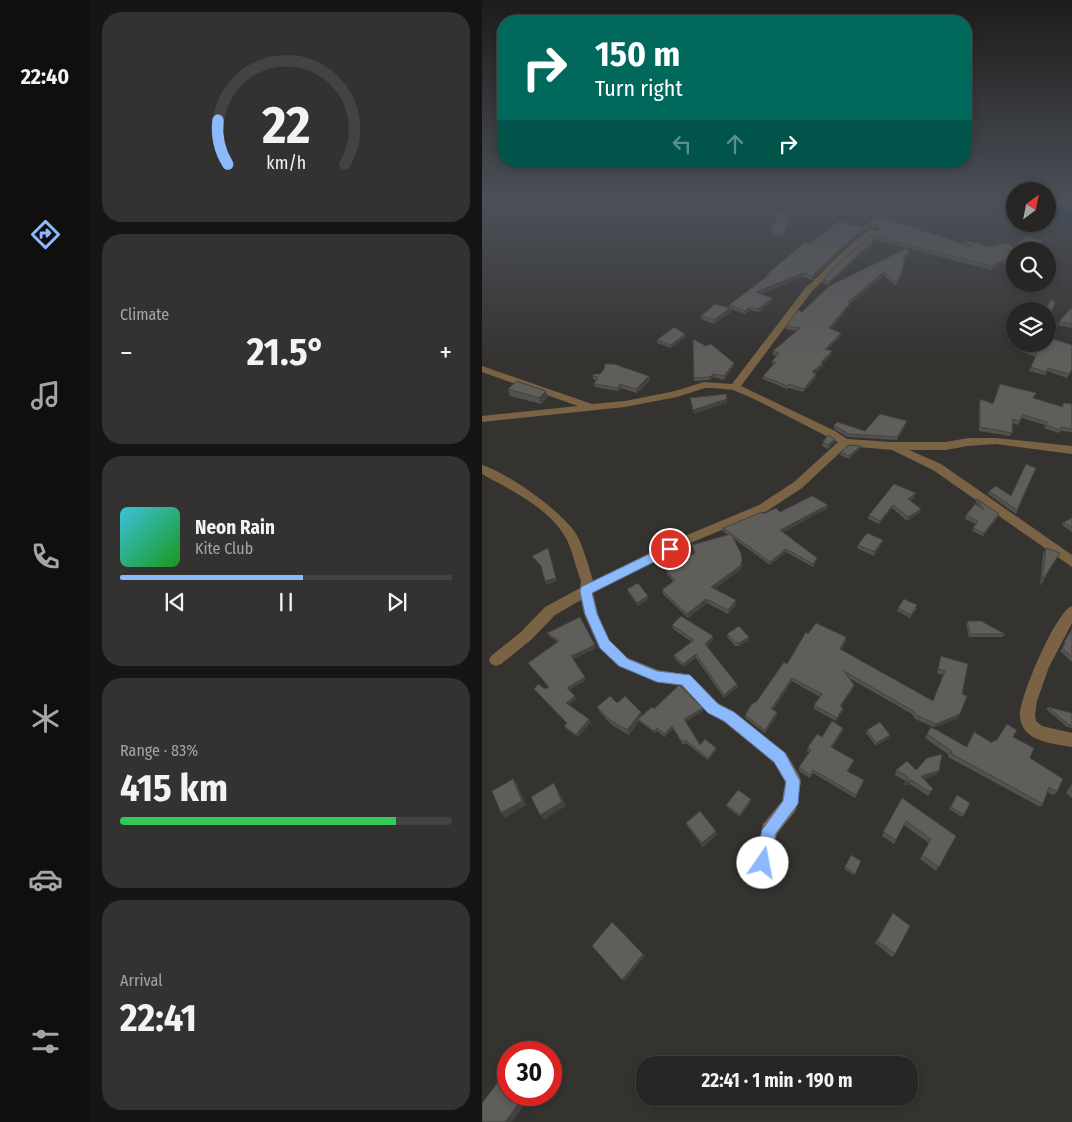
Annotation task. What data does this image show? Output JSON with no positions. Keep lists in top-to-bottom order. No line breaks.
{"north":"top right","page":{"tabs":"22:40","turn":["150 m","Turn right"],"tile":["Climate",["Range · 83%","415 km"],["Arrival","22:41"]],"heat":["−","21.5°","+"],"song":["Neon Rain","Kite Club"],"limit":"30","trip":"22:41 · 1 min · 190 m","gauge":["22","km/h"]}}
